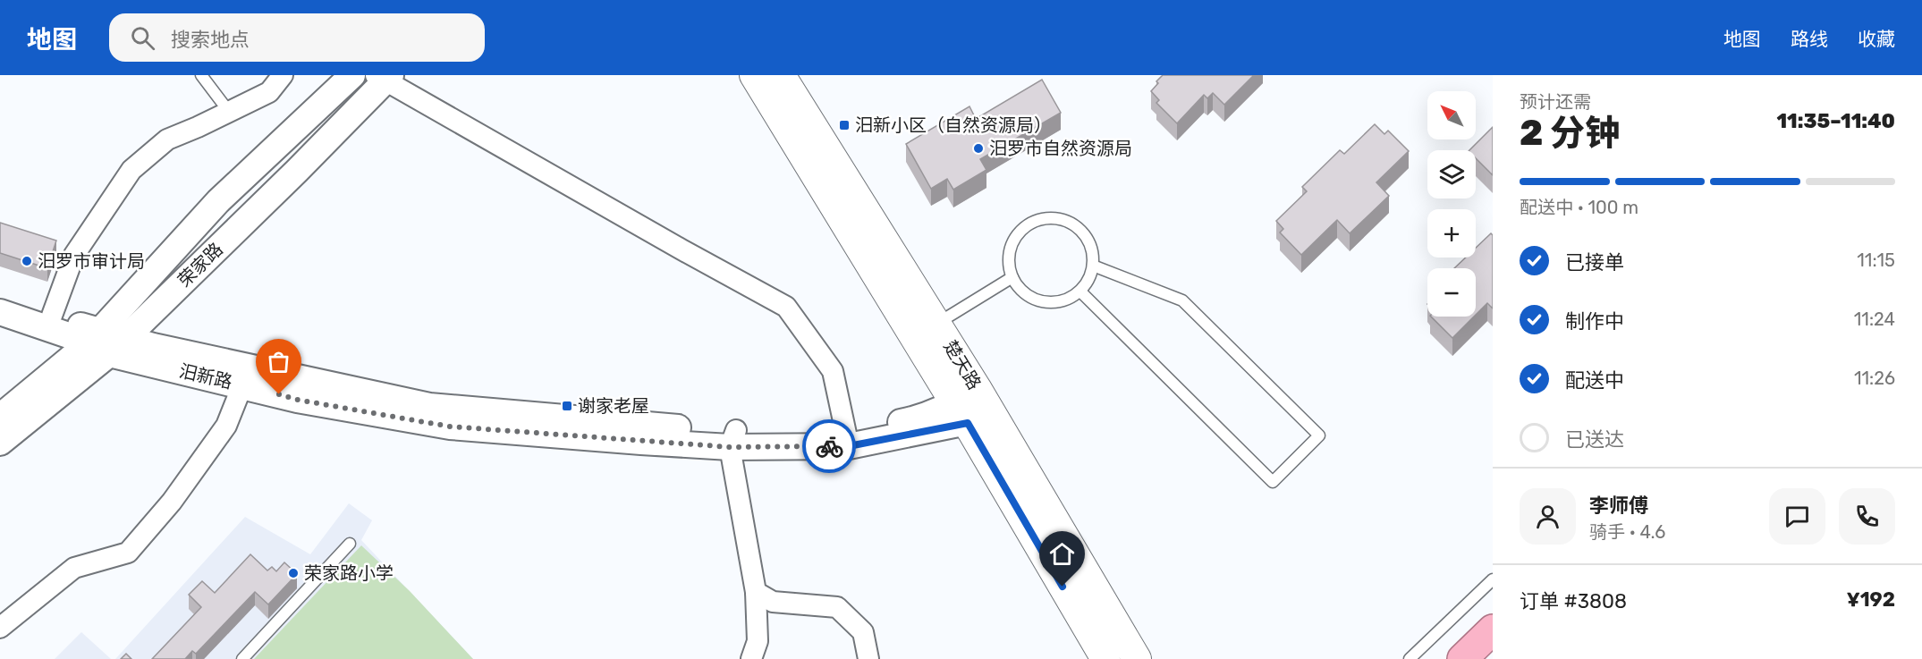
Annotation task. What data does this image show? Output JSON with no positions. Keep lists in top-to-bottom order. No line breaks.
{"streets":{"main road":["楚天路"],"street":["荣家路","汨新路"]},"crossings":[["荣家路","汨新路"],["楚天路","汨新路"]],"places":{"transit":["汨新小区（自然资源局）","谢家老屋"],"other":["汨罗市自然资源局","汨罗市审计局","荣家路小学"]},"north":"top left","page":{"header":"地图","search":"搜索地点","nav":["地图","路线","收藏"],"heading":["2 分钟","预计还需","11:35–11:40"],"panel":["李师傅","骑手 · 4.6","订单 #3808","¥192"],"map_buttons":["+","−"],"bar":"配送中 · 100 m","list":[["已接单","11:15"],["制作中","11:24"],["配送中","11:26"],"已送达"]}}
